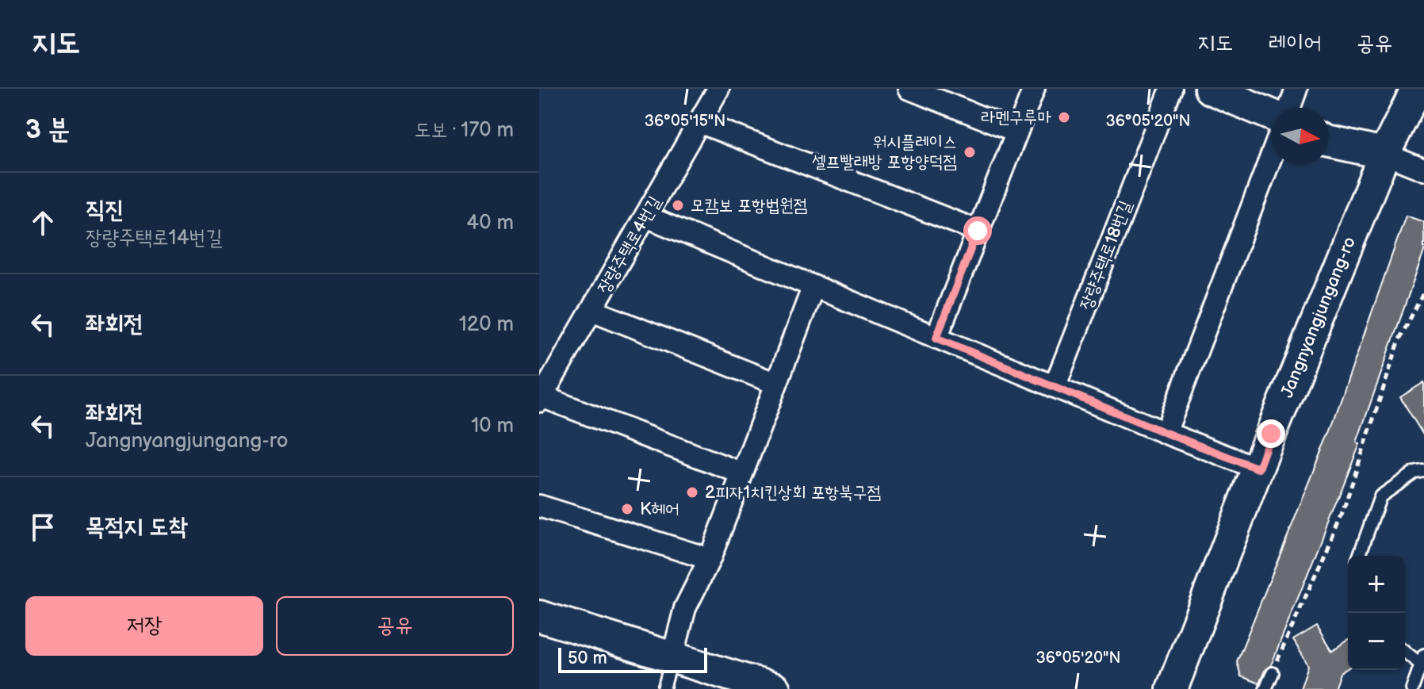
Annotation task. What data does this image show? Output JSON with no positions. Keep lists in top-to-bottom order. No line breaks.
{"streets":{"street":["장량주택로4번길","장량주택로18번길","Jangnyangjungang-ro"]},"places":["라멘구루마","워시플레이스 셀프빨래방 포항양덕점","모캄보 포항법원점","2피자1치킨상회 포항북구점","K헤어"],"scale_bar":"50 m","north":"right","page":{"header":"지도","nav":["지도","레이어","공유"],"heading":["3 분","도보 · 170 m"],"list":[["직진","장량주택로14번길","40 m"],["좌회전","120 m"],["좌회전","Jangnyangjungang-ro","10 m"],"목적지 도착"],"map_buttons":["+","−"],"buttons":["저장","공유"],"scale":"50 m"},"coordinates":["36°05'15\"N","36°05'20\"N"]}
